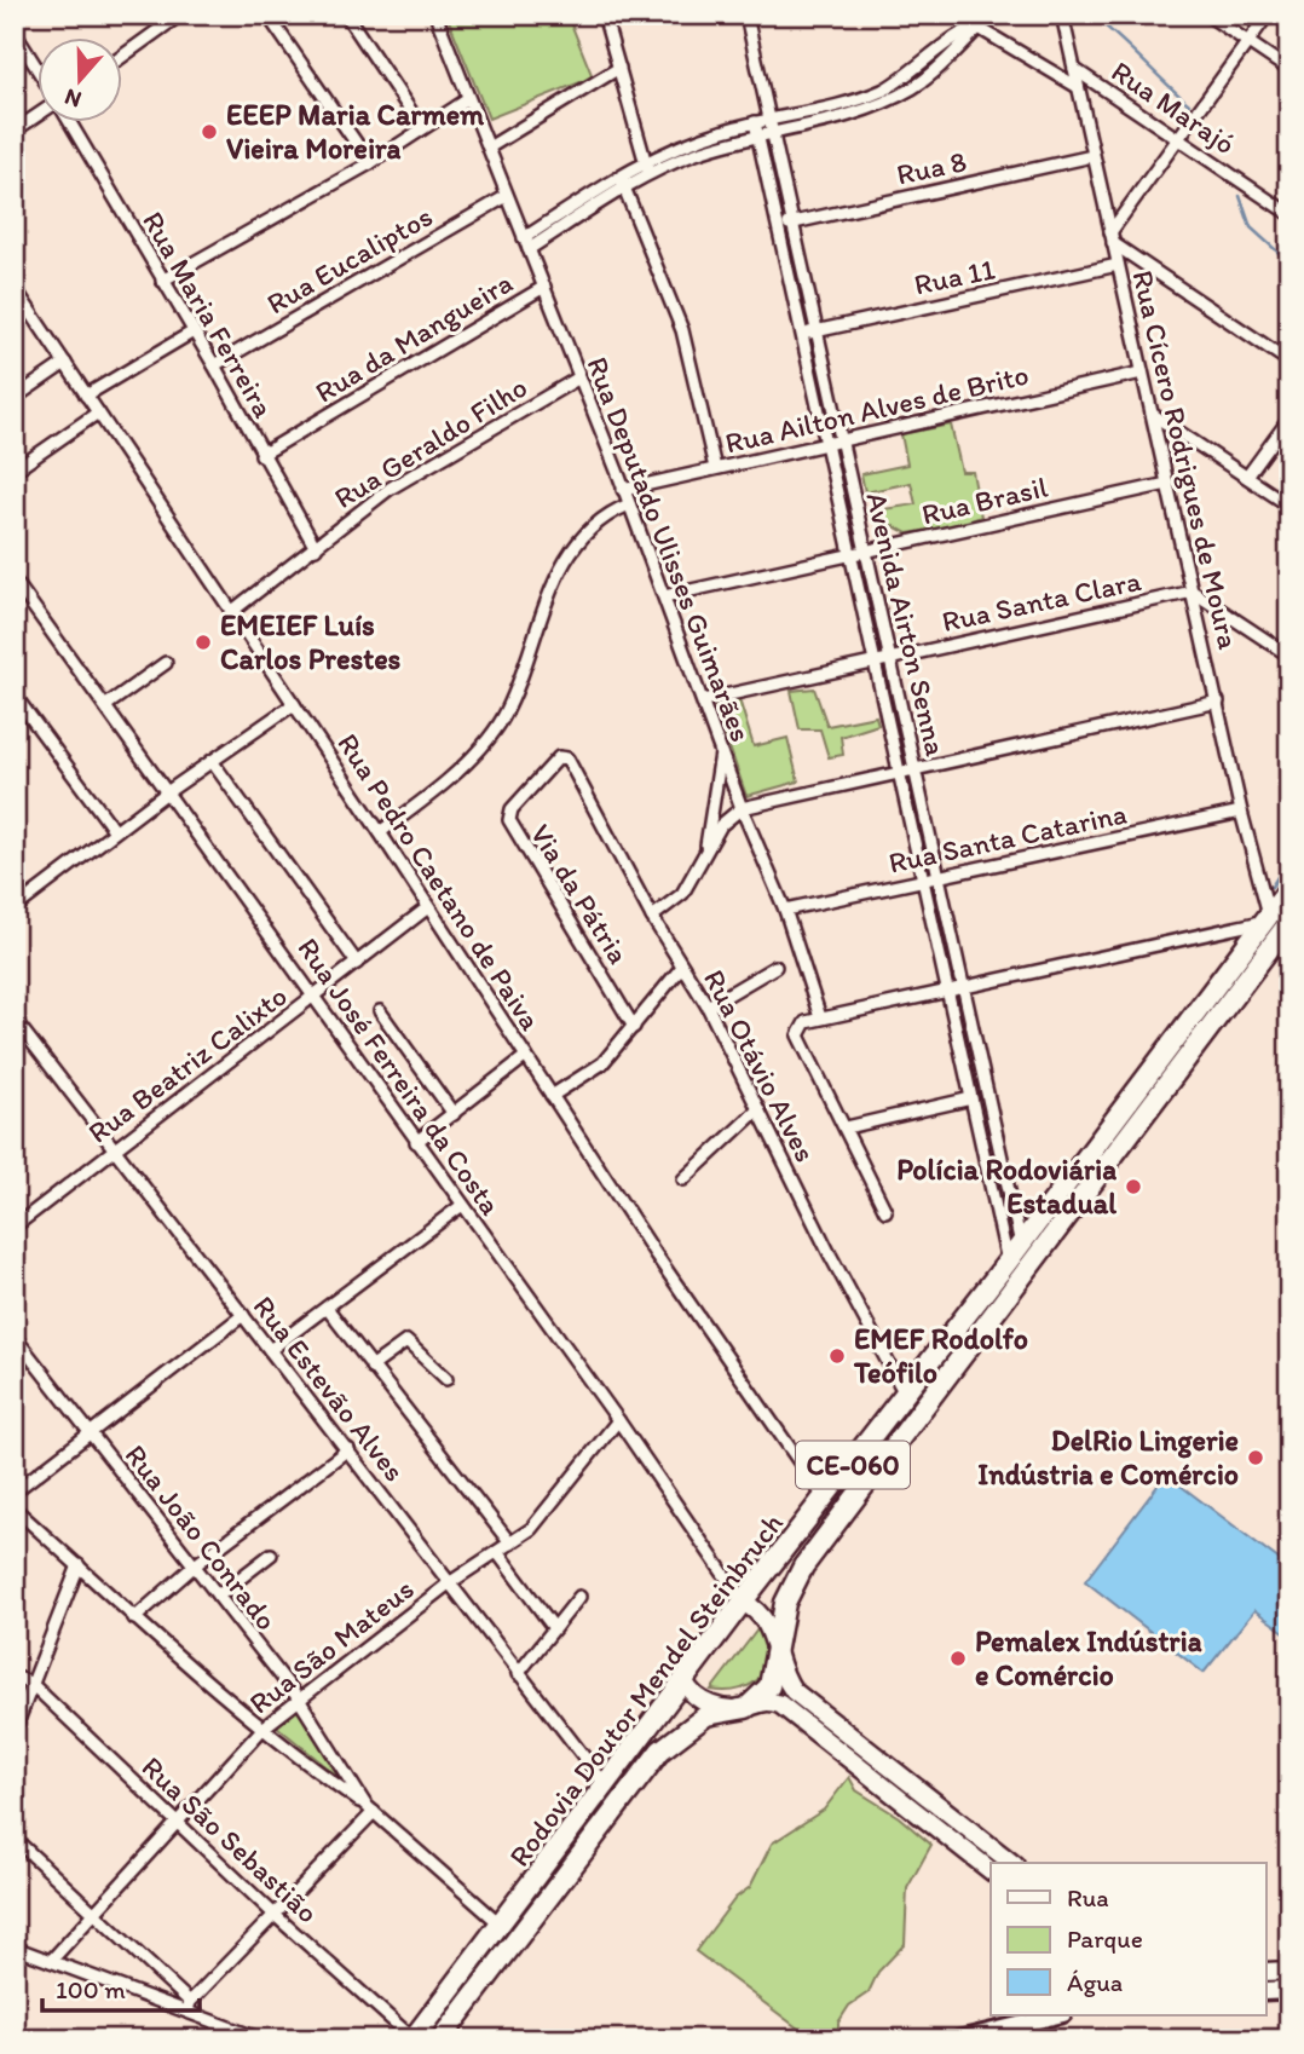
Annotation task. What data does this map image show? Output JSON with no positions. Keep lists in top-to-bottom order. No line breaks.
{"streets":{"highway":["CE-060","Rodovia Doutor Mendel Steinbruch"],"street":["Rua Marajó","Rua 8","Rua Eucaliptos","Rua 11","Rua Maria Ferreira","Rua da Mangueira","Rua Ailton Alves de Brito","Rua Geraldo Filho","Rua Cícero Rodrigues de Moura","Rua Brasil","Rua Deputado Ulisses Guimarães","Rua Santa Clara","Avenida Airton Senna","Rua Santa Catarina","Rua Pedro Caetano de Paiva","Via da Pátria","Rua Beatriz Calixto","Rua Otávio Alves","Rua José Ferreira da Costa","Rua Estevão Alves","Rua João Conrado","Rua São Mateus","Rua São Sebastião"]},"crossings":[["Rua Marajó","Rua Cícero Rodrigues de Moura"],["Rua 8","Rua Cícero Rodrigues de Moura"],["Rua 8","Avenida Airton Senna"],["Rua Eucaliptos","Rua Maria Ferreira"],["Rua Eucaliptos","Rua Deputado Ulisses Guimarães"],["Rua 11","Rua Cícero Rodrigues de Moura"],["Rua 11","Avenida Airton Senna"],["Rua Maria Ferreira","Rua da Mangueira"],["Rua Maria Ferreira","Rua Geraldo Filho"],["Rua da Mangueira","Rua Deputado Ulisses Guimarães"],["Rua Ailton Alves de Brito","Rua Cícero Rodrigues de Moura"],["Rua Ailton Alves de Brito","Rua Deputado Ulisses Guimarães"],["Rua Ailton Alves de Brito","Avenida Airton Senna"],["Rua Geraldo Filho","Rua Deputado Ulisses Guimarães"],["Rua Geraldo Filho","Rua Pedro Caetano de Paiva"],["Rua Cícero Rodrigues de Moura","Rua Brasil"],["Rua Cícero Rodrigues de Moura","Rua Santa Clara"],["Rua Cícero Rodrigues de Moura","Rua Santa Catarina"],["Rua Cícero Rodrigues de Moura","Rodovia Doutor Mendel Steinbruch"],["Rua Brasil","Rua Deputado Ulisses Guimarães"],["Rua Brasil","Avenida Airton Senna"],["Rua Deputado Ulisses Guimarães","Rua Santa Clara"],["Rua Deputado Ulisses Guimarães","Rua Santa Catarina"],["Rua Santa Clara","Avenida Airton Senna"],["Avenida Airton Senna","Rua Santa Catarina"],["Avenida Airton Senna","Rodovia Doutor Mendel Steinbruch"],["Rua Pedro Caetano de Paiva","Rua Beatriz Calixto"],["Rua Pedro Caetano de Paiva","Rodovia Doutor Mendel Steinbruch"],["Via da Pátria","Rua Otávio Alves"],["Rua Beatriz Calixto","Rua José Ferreira da Costa"],["Rua Beatriz Calixto","Rua Estevão Alves"],["Rua Otávio Alves","Rodovia Doutor Mendel Steinbruch"],["Rua José Ferreira da Costa","Rua São Mateus"],["Rua José Ferreira da Costa","Rodovia Doutor Mendel Steinbruch"],["Rua Estevão Alves","Rua São Mateus"],["Rua Estevão Alves","Rodovia Doutor Mendel Steinbruch"],["Rua João Conrado","Rua São Mateus"],["Rua São Mateus","Rua São Sebastião"],["Rodovia Doutor Mendel Steinbruch","Rua São Sebastião"]],"places":["EEEP Maria Carmem Vieira Moreira","EMEIEF Luís Carlos Prestes","Polícia Rodoviária Estadual","EMEF Rodolfo Teófilo","DelRio Lingerie Indústria e Comércio","Pemalex Indústria e Comércio"],"legend":["Rua","Parque","Água"],"scale_bar":"100 m","north":"bottom"}
